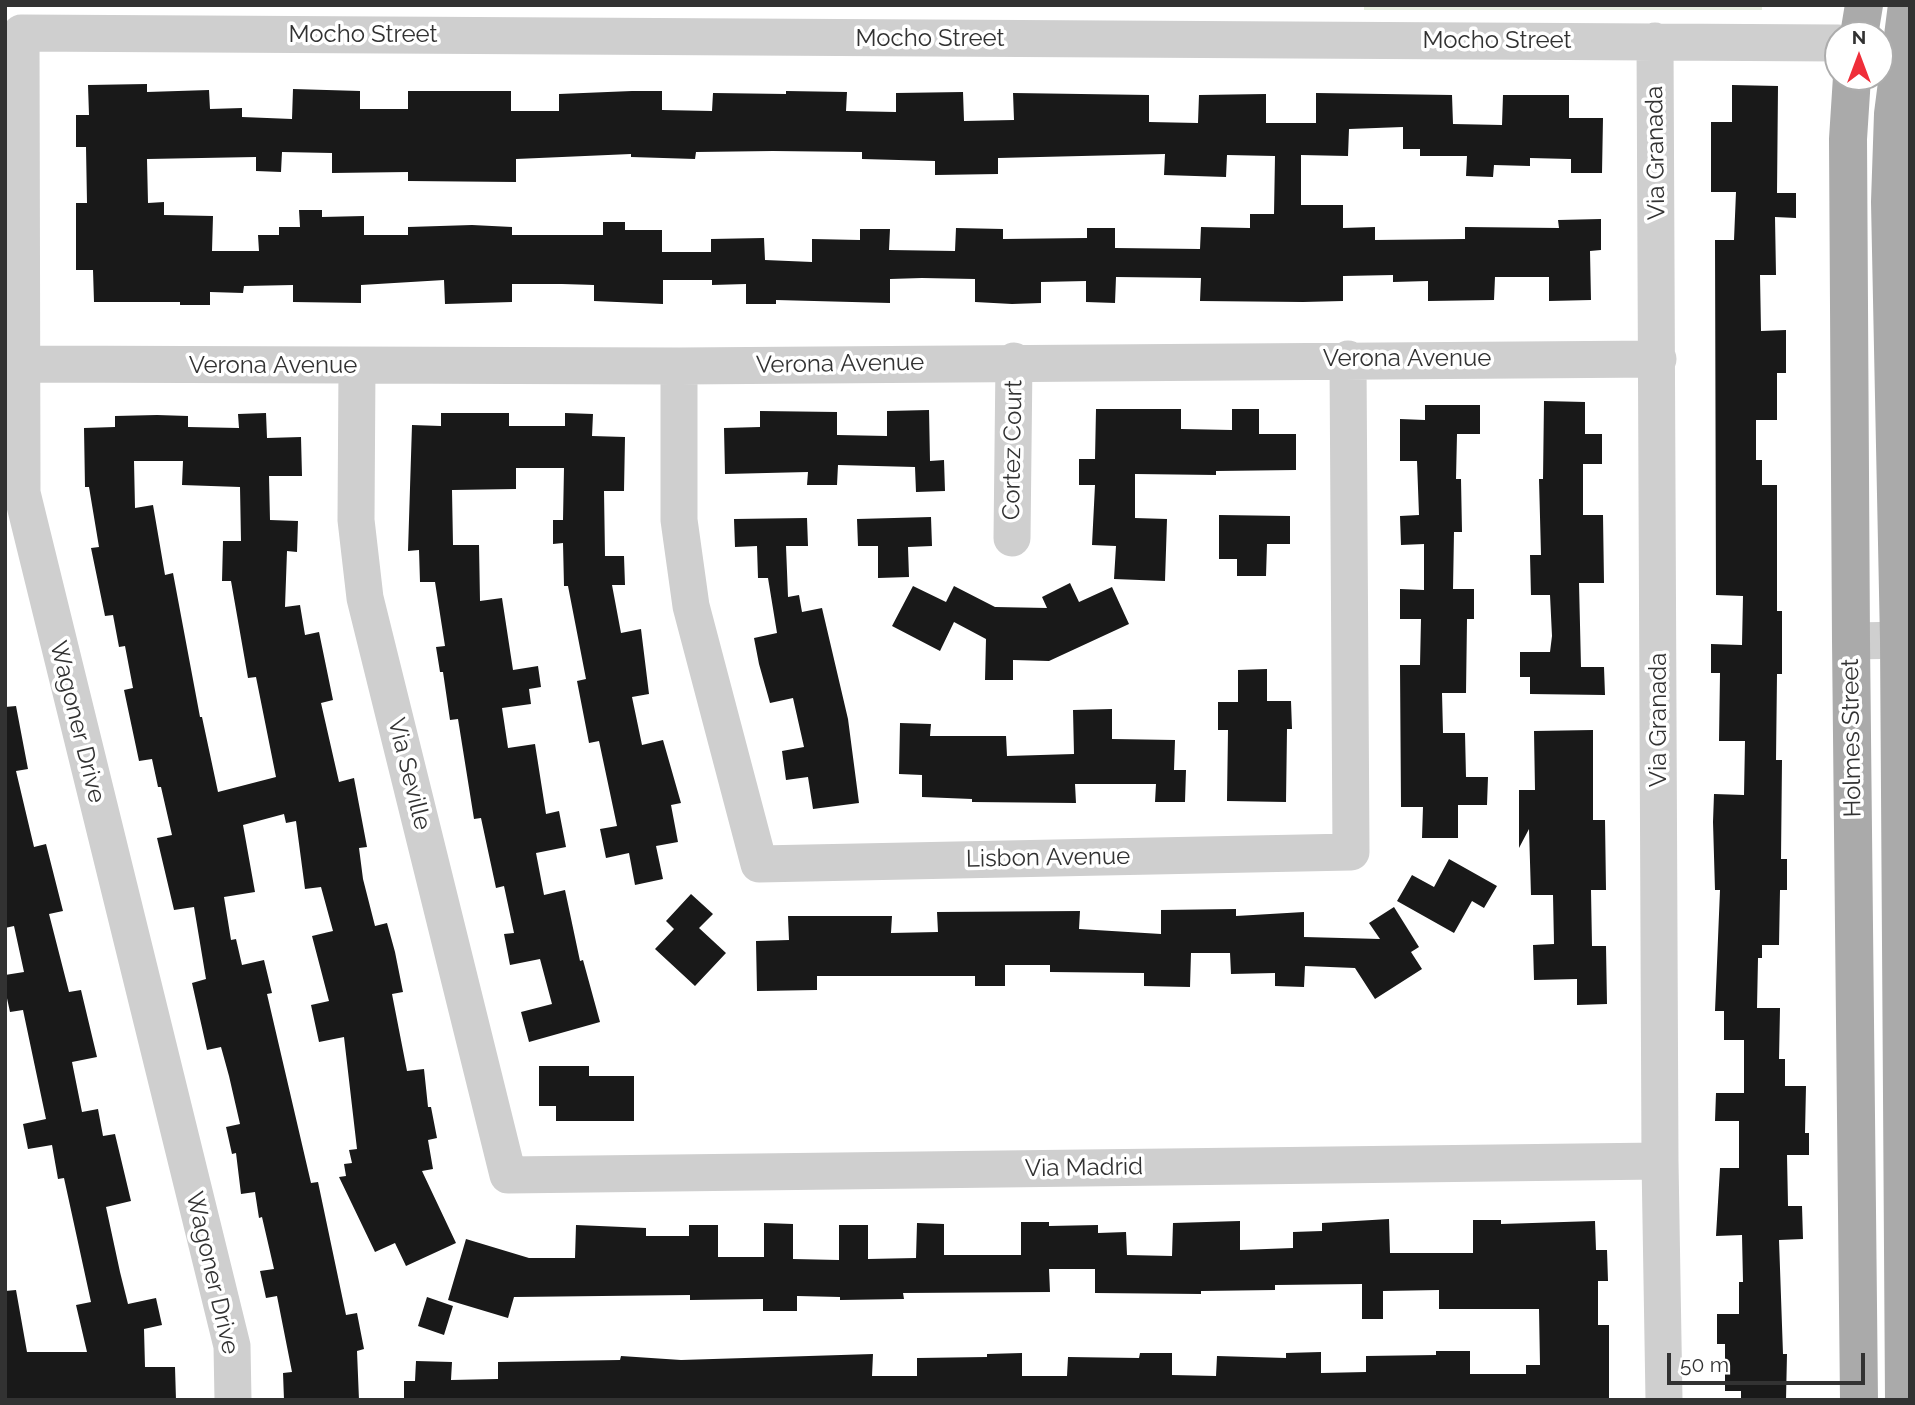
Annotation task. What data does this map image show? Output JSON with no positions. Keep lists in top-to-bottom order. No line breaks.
{"streets":{"main road":["Holmes Street"],"street":["Mocho Street","Via Granada","Verona Avenue","Cortez Court","Wagoner Drive","Via Seville","Lisbon Avenue","Via Madrid"]},"crossings":[["Mocho Street","Via Granada"],["Mocho Street","Wagoner Drive"],["Via Granada","Verona Avenue"],["Via Granada","Via Madrid"],["Verona Avenue","Cortez Court"],["Verona Avenue","Wagoner Drive"],["Verona Avenue","Via Seville"],["Verona Avenue","Lisbon Avenue"],["Via Seville","Via Madrid"]],"scale_bar":"50 m","north":"top"}
